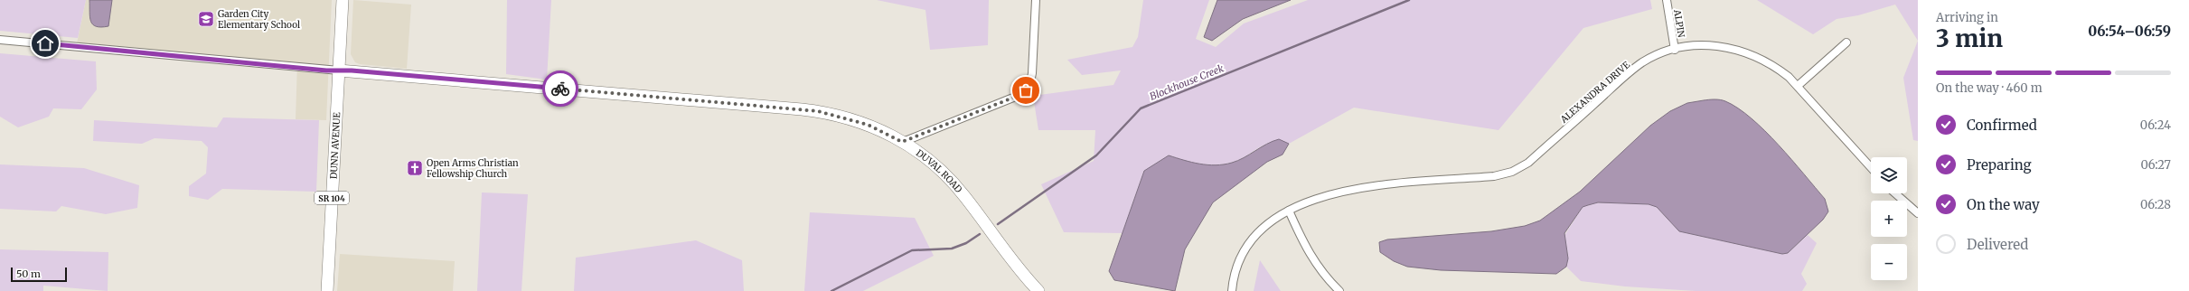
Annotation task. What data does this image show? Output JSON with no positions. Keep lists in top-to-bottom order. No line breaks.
{"streets":{"main road":["DUNN AVENUE","DUVAL ROAD","SR 104"],"street":["ALPIN","ALEXANDRA DRIVE"]},"crossings":[["ALPIN","ALEXANDRA DRIVE"],["DUNN AVENUE","DUVAL ROAD"]],"water":["Blockhouse Creek"],"places":{"school or university":["Garden City Elementary School"],"church":["Open Arms Christian Fellowship Church"]},"scale_bar":"50 m","page":{"heading":["3 min","Arriving in","06:54–06:59"],"bar":"On the way · 460 m","list":[["Confirmed","06:24"],["Preparing","06:27"],["On the way","06:28"],"Delivered"],"map_buttons":["+","−"],"scale":"50 m"}}
